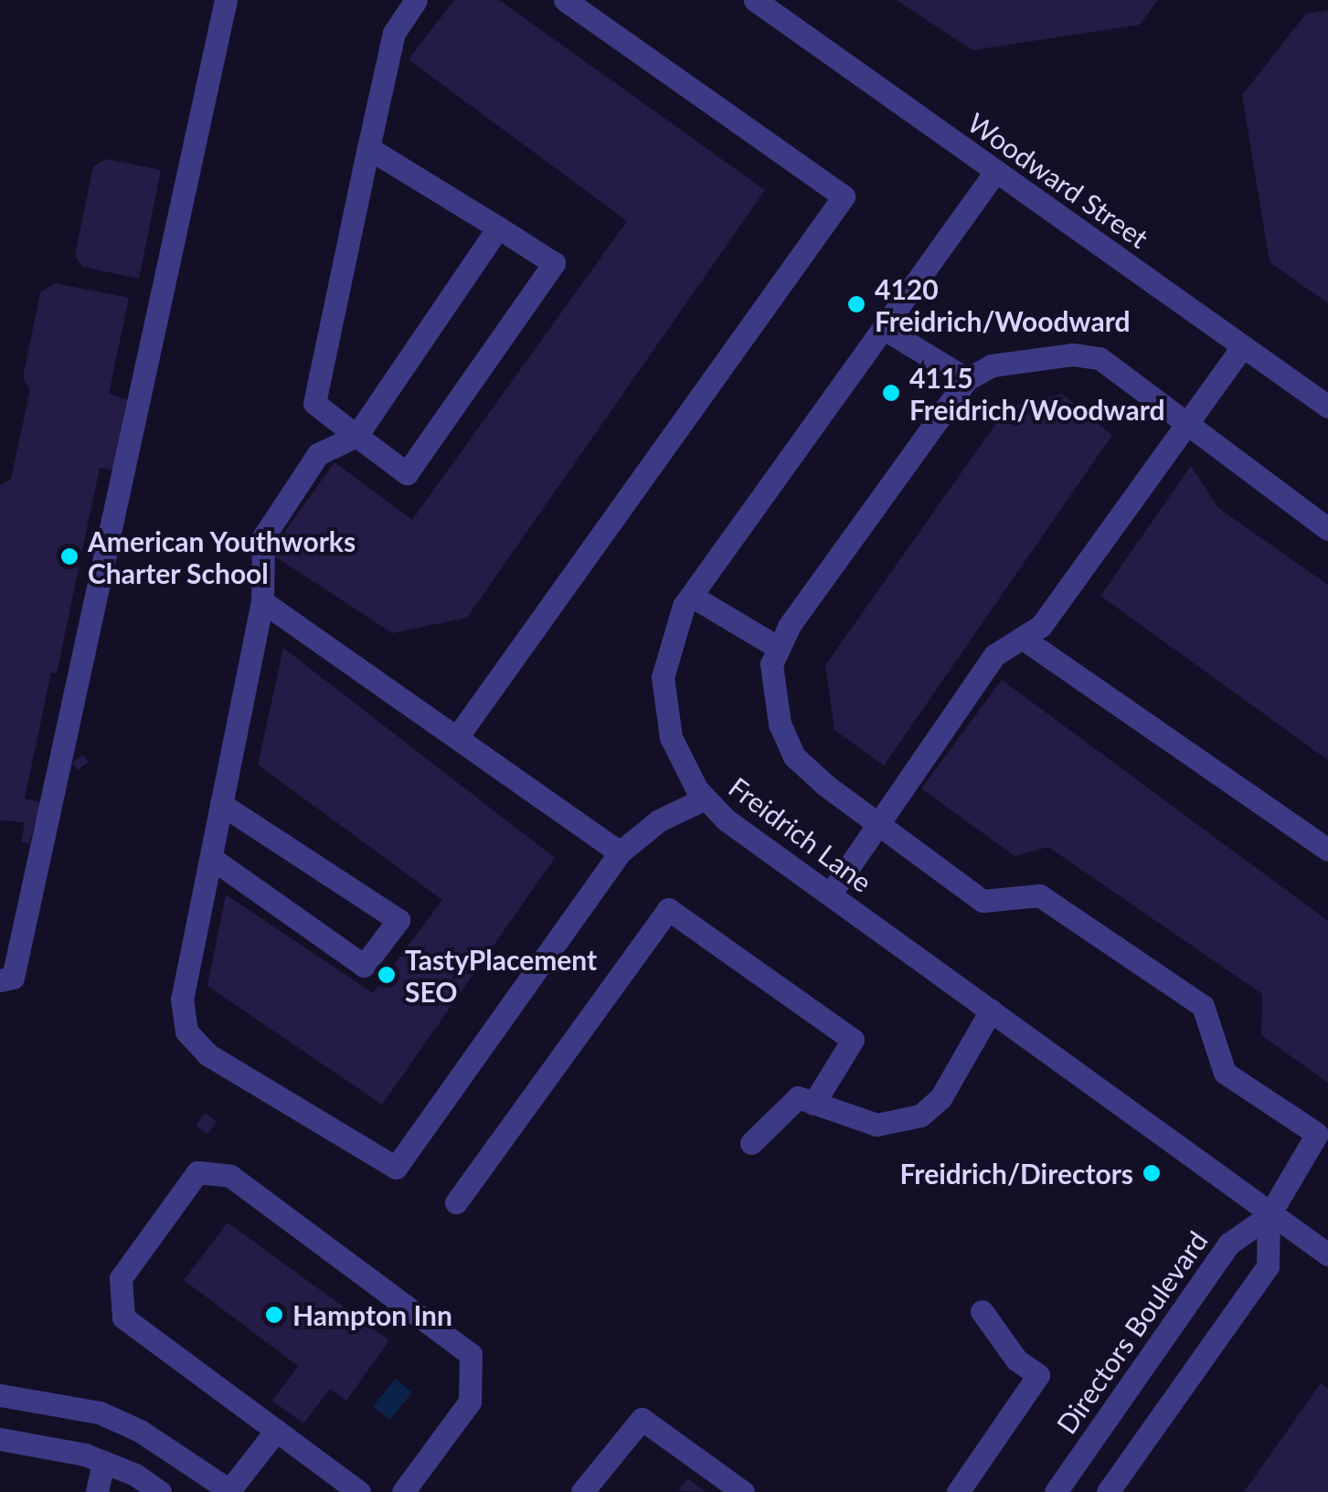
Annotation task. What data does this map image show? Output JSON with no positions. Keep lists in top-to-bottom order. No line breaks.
{"streets":{"street":["Woodward Street","Freidrich Lane","Directors Boulevard"]},"crossings":[["Woodward Street","Freidrich Lane"],["Freidrich Lane","Directors Boulevard"]],"places":["4120 Freidrich/Woodward","4115 Freidrich/Woodward","American Youthworks Charter School","TastyPlacement SEO","Freidrich/Directors","Hampton Inn"]}
